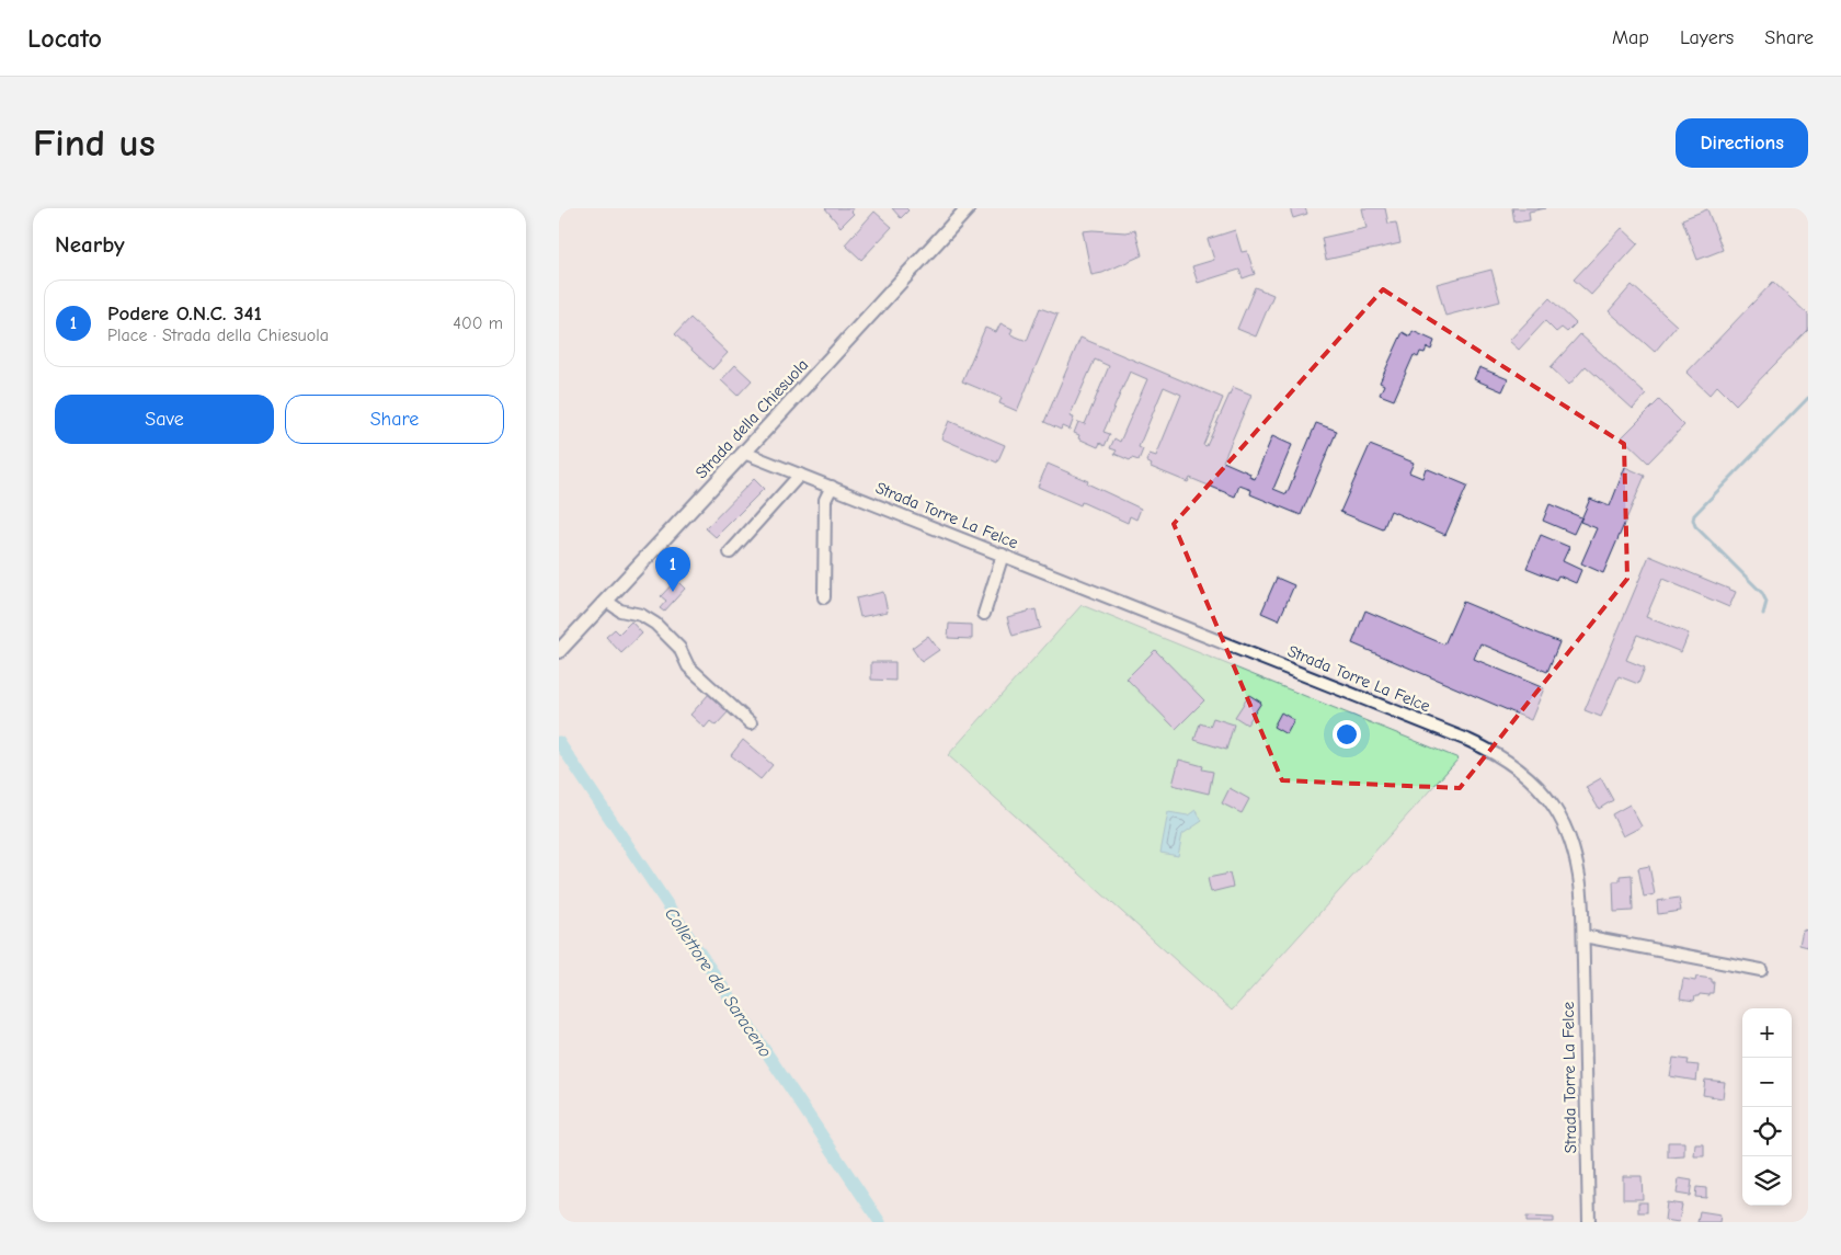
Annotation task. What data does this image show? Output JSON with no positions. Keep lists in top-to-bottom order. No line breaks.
{"streets":{"street":["Strada della Chiesuola","Strada Torre La Felce"]},"crossings":[["Strada della Chiesuola","Strada Torre La Felce"]],"water":["Collettore del Saraceno"],"page":{"header":"Locato","nav":["Map","Layers","Share"],"buttons":["Directions",["Save","Share"]],"title":"Find us","heading":"Nearby","list":[{"mark":"1","name":"Podere O.N.C. 341","note":"Place · Strada della Chiesuola","value":"400 m"}],"pins":"1","map_buttons":["+","−"]}}
